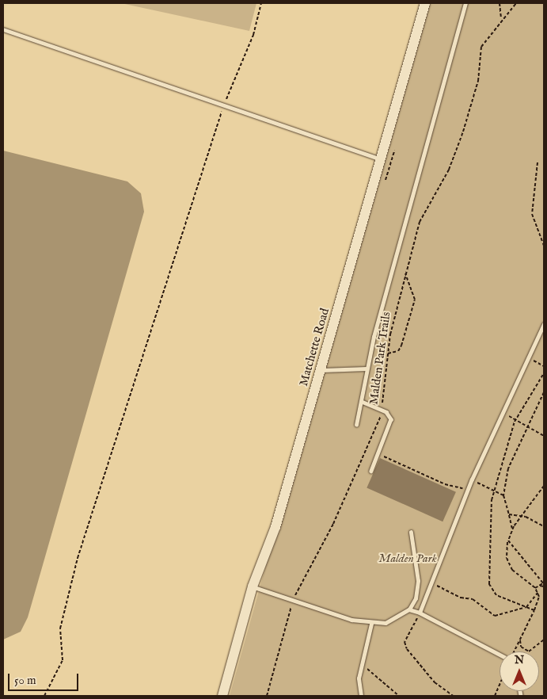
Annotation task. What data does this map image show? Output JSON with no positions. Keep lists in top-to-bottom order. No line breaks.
{"streets":{"main road":["Matchette Road"],"path":["Malden Park Trails"]},"parks":["Malden Park"],"scale_bar":"50 m","north":"top"}
